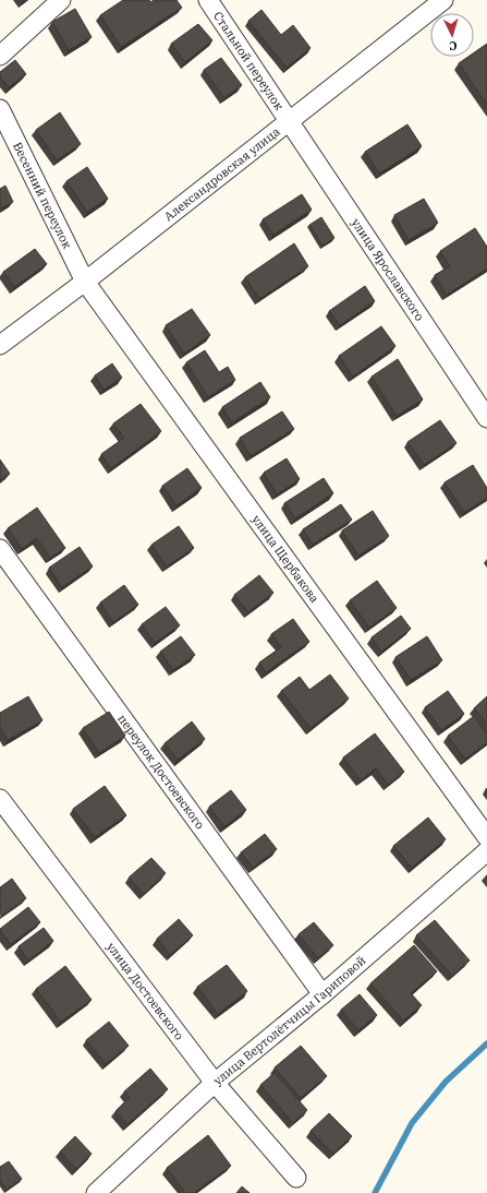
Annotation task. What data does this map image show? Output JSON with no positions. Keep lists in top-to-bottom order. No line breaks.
{"streets":{"street":["Стальной переулок","Александровская улица","Весенний переулок","улица Ярославского","улица Щербакова","переулок Достоевского","улица Достоевского","улица Вертолётчицы Гариповой"]},"crossings":[["Стальной переулок","Александровская улица"],["Стальной переулок","улица Ярославского"],["Александровская улица","Весенний переулок"],["Александровская улица","улица Ярославского"],["Александровская улица","улица Щербакова"],["Весенний переулок","улица Щербакова"],["переулок Достоевского","улица Вертолётчицы Гариповой"],["улица Достоевского","улица Вертолётчицы Гариповой"]],"north":"bottom"}
